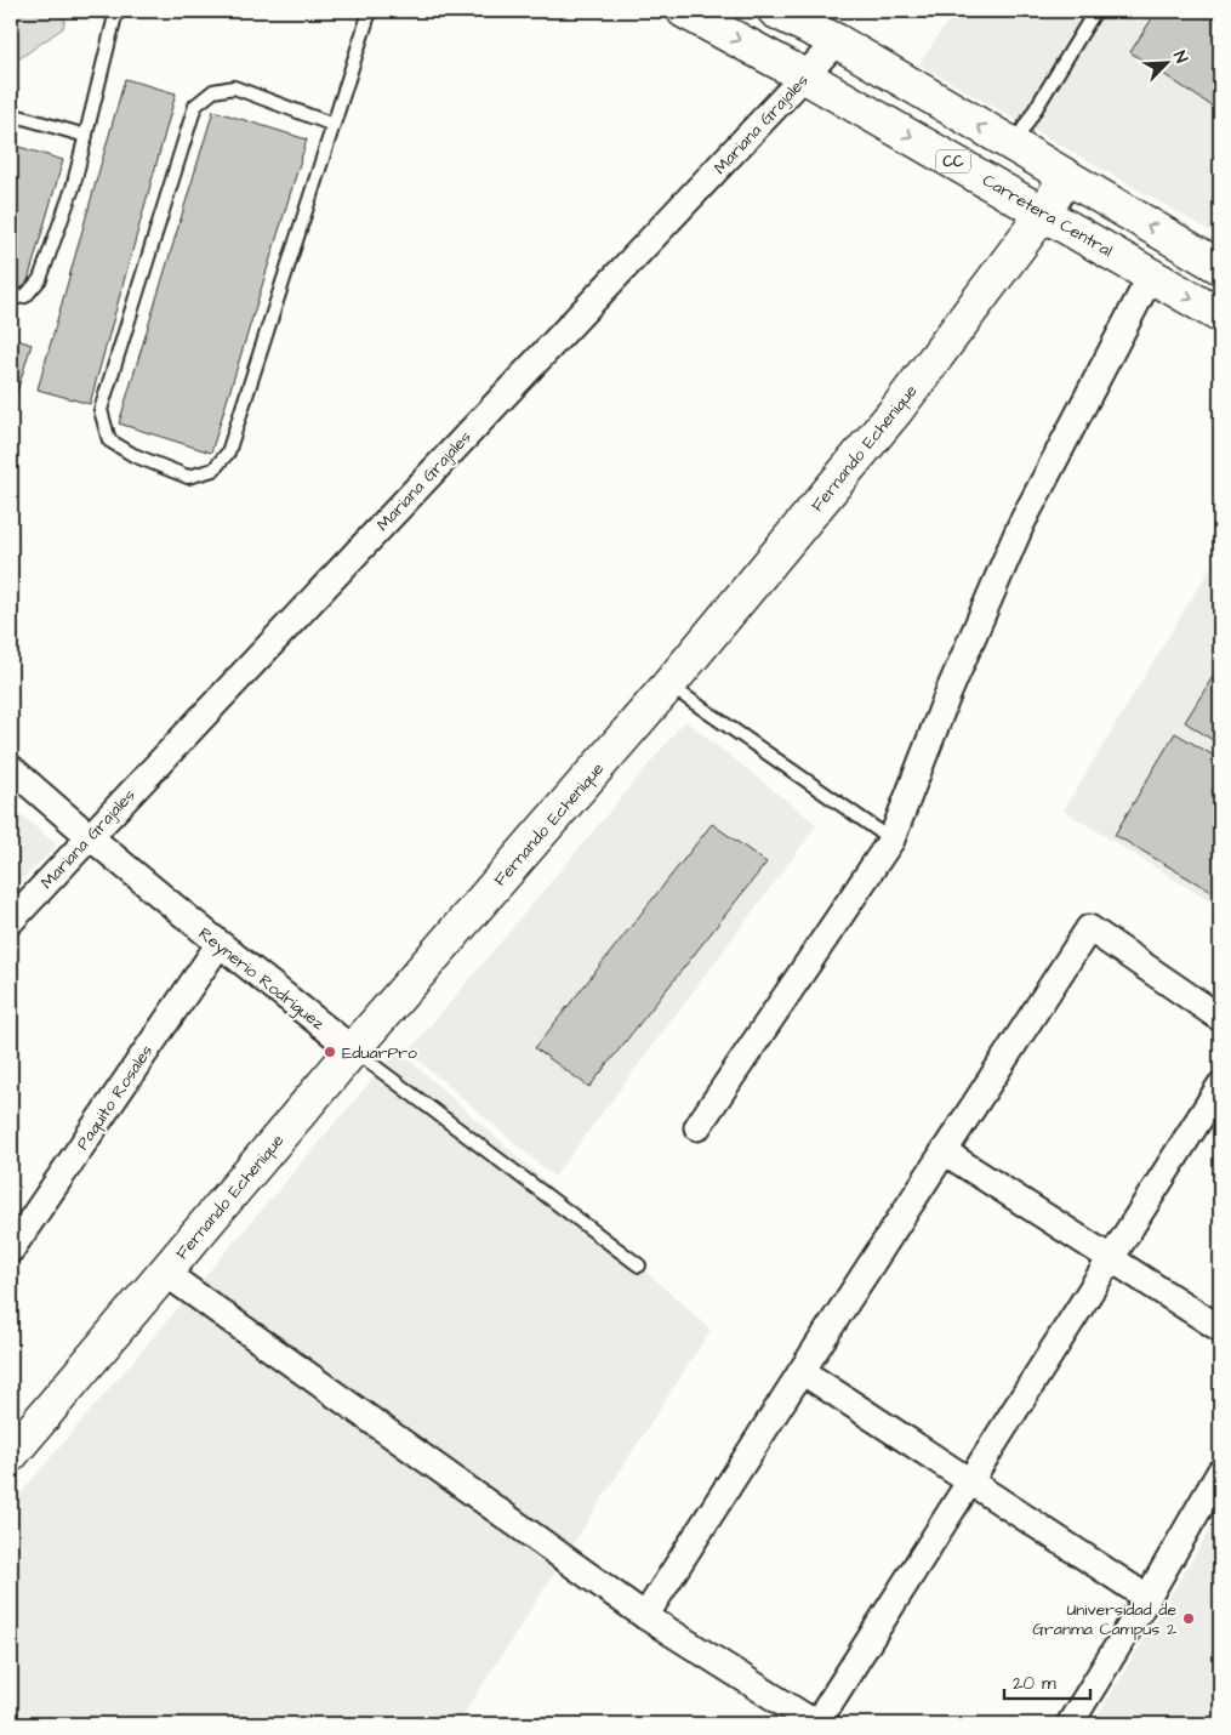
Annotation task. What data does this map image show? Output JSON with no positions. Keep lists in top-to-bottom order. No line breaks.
{"streets":{"main road":["CC","Carretera Central","Fernando Echenique"],"street":["Mariana Grajales","Reynerio Rodríguez","Paquito Rosales"]},"crossings":[["Mariana Grajales","Carretera Central"],["Mariana Grajales","Reynerio Rodríguez"],["Carretera Central","Fernando Echenique"],["Fernando Echenique","Reynerio Rodríguez"],["Reynerio Rodríguez","Paquito Rosales"]],"places":["EduarPro","Universidad de Granma Campus 2"],"scale_bar":"20 m","north":"top right"}
